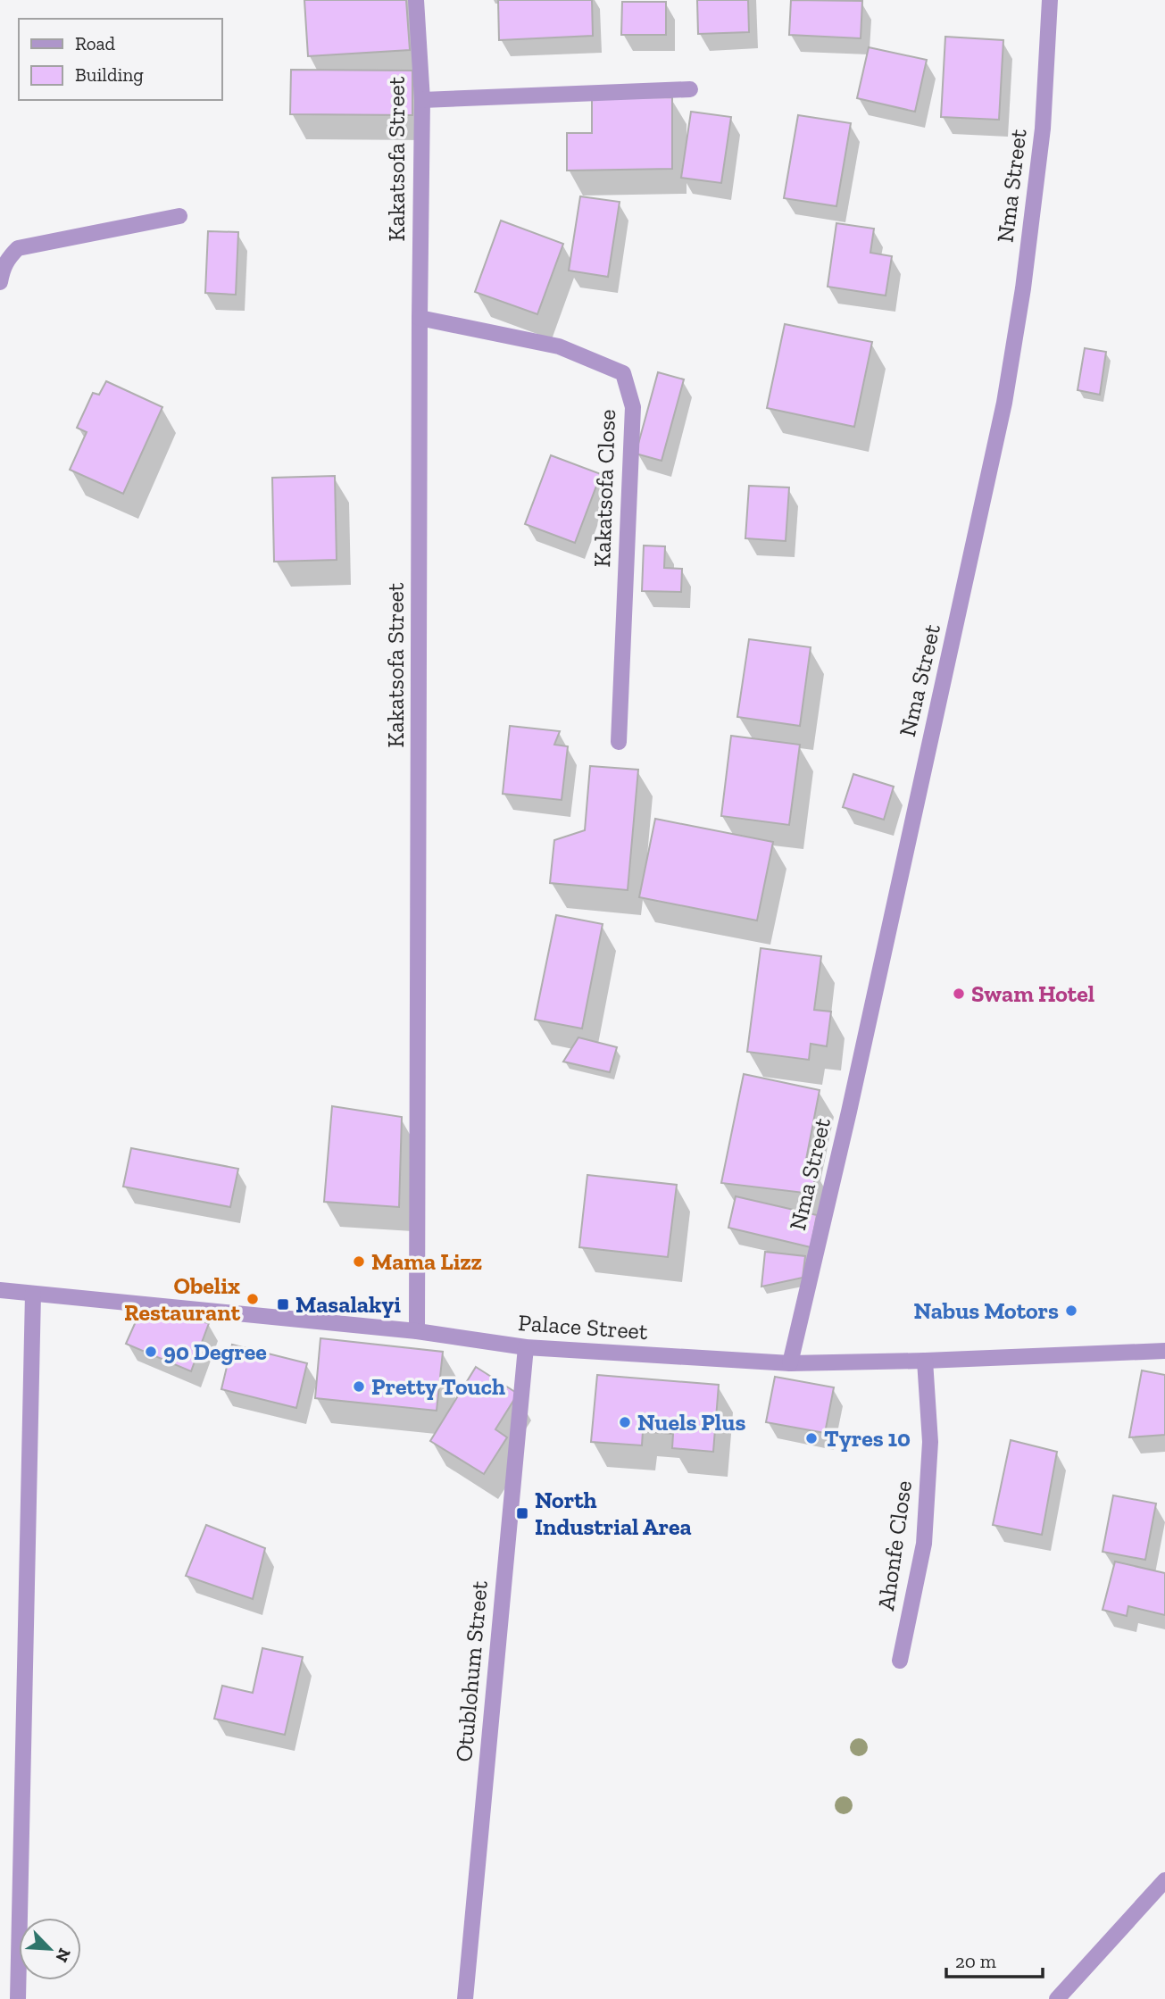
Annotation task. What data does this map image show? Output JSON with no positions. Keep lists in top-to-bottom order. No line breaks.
{"streets":{"street":["Kakatsofa Street","Nma Street","Kakatsofa Close","Palace Street","Ahonfe Close","Otublohum Street"]},"crossings":[["Kakatsofa Street","Kakatsofa Close"],["Kakatsofa Street","Palace Street"],["Nma Street","Palace Street"],["Palace Street","Ahonfe Close"],["Palace Street","Otublohum Street"]],"places":{"other":["Swam Hotel","Mama Lizz","Obelix Restaurant","Nabus Motors","90 Degree","Pretty Touch","Nuels Plus","Tyres 10"],"transit":["Masalakyi","North Industrial Area"]},"legend":["Road","Building"],"scale_bar":"20 m","north":"bottom right"}
